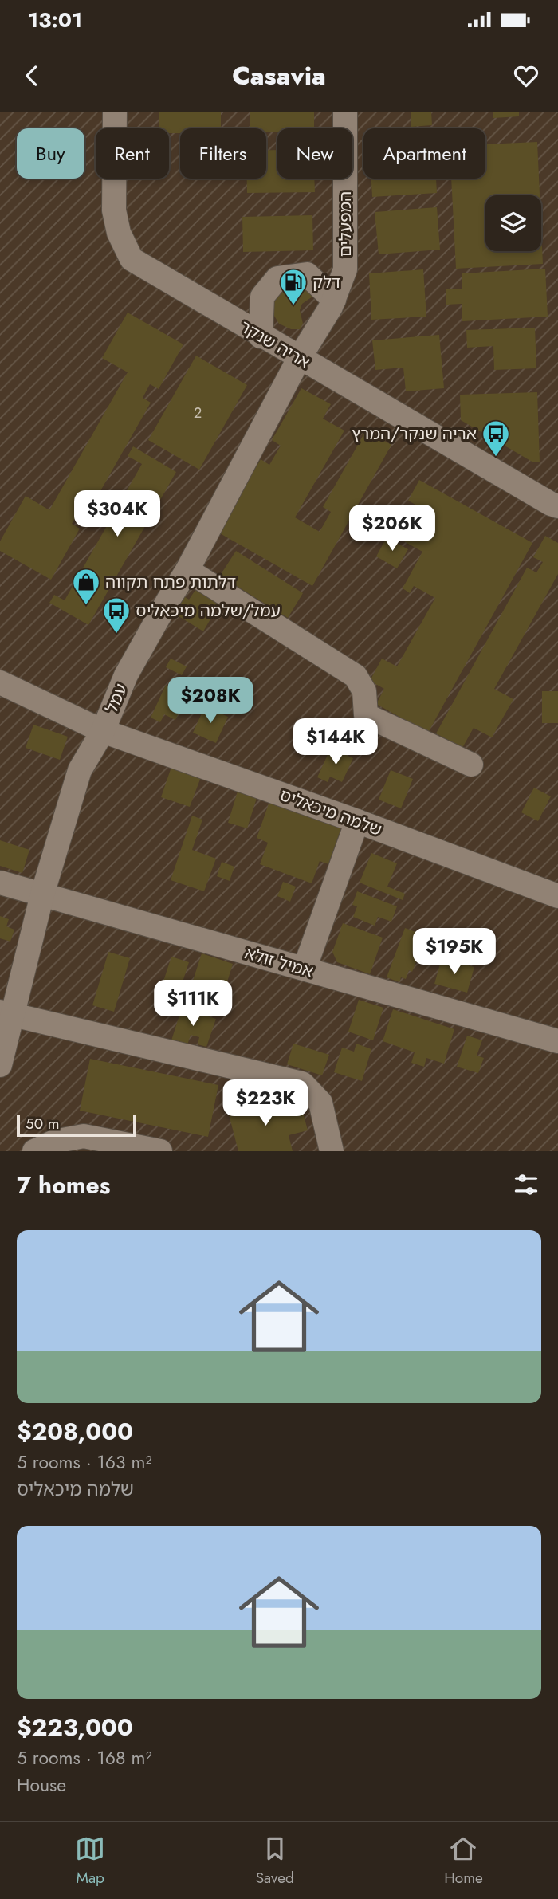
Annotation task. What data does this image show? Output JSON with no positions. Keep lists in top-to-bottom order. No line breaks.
{"streets":{"street":["המפעלים","אריה שנקר","עמל","שלמה מיכאליס","אמיל זולא"]},"crossings":[["המפעלים","אריה שנקר"],["המפעלים","עמל"],["אריה שנקר","עמל"],["עמל","שלמה מיכאליס"],["עמל","אמיל זולא"]],"places":{"fuel station":["דלק"],"bus stop":["אריה שנקר/המרץ","עמל/שלמה מיכאליס"],"shop":["דלתות פתח תקווה"]},"house_numbers":["2"],"scale_bar":"50 m","page":{"status":"13:01","header":"Casavia","chip":["Buy","Rent","Filters","New","Apartment"],"price":["$304K","$206K","$208K","$144K","$195K","$111K","$223K"],"scale":"50 m","heading":"7 homes","list":[{"name":"$208,000","note":"5 rooms · 163 m² · שלמה מיכאליס"},{"name":"$223,000","note":"5 rooms · 168 m² · House"}],"tabs":["Map","Saved","Home"]}}
